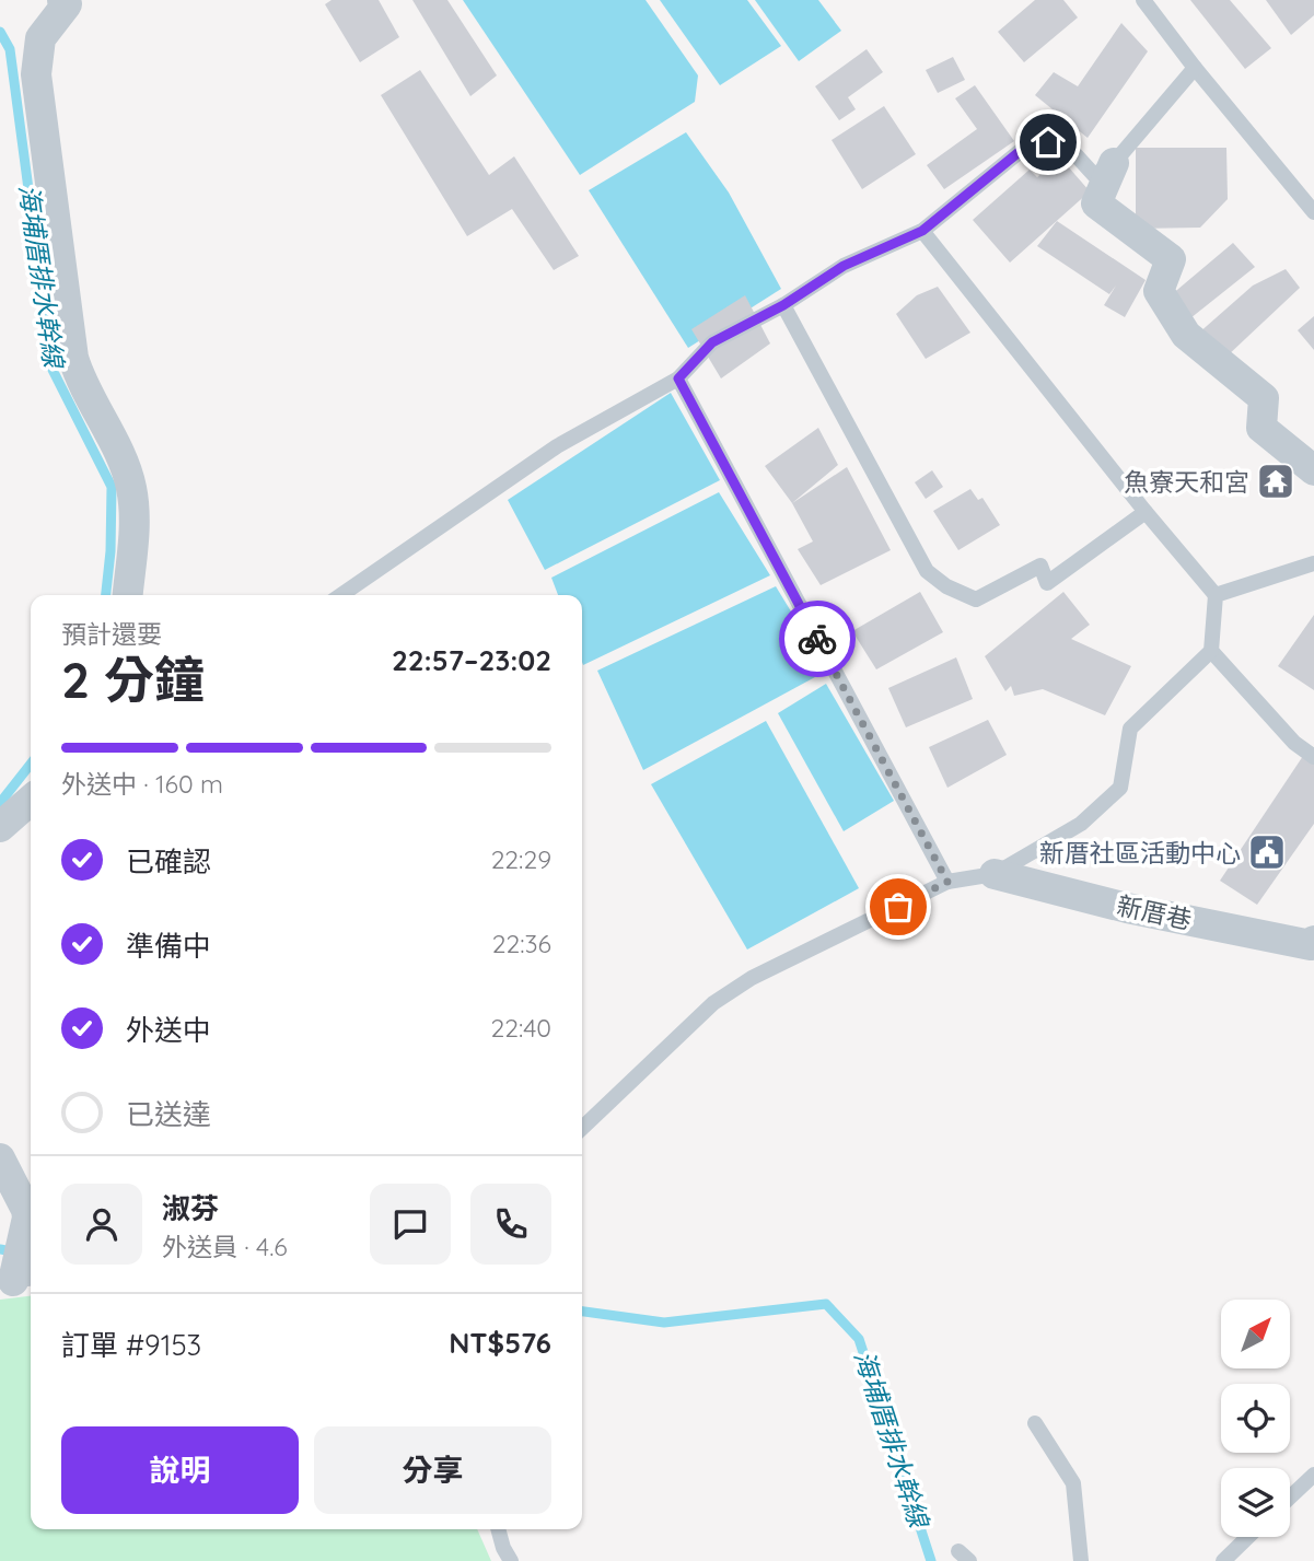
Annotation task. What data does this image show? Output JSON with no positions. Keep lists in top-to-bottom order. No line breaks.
{"streets":{"street":["新厝巷"]},"water":["海埔厝排水幹線"],"places":{"temple":["魚寮天和宮"],"public building":["新厝社區活動中心"]},"north":"top right","page":{"heading":["2 分鐘","預計還要","22:57–23:02"],"panel":["淑芬","外送員 · 4.6","訂單 #9153","NT$576"],"bar":"外送中 · 160 m","list":[["已確認","22:29"],["準備中","22:36"],["外送中","22:40"],"已送達"],"buttons":["說明","分享"]}}
